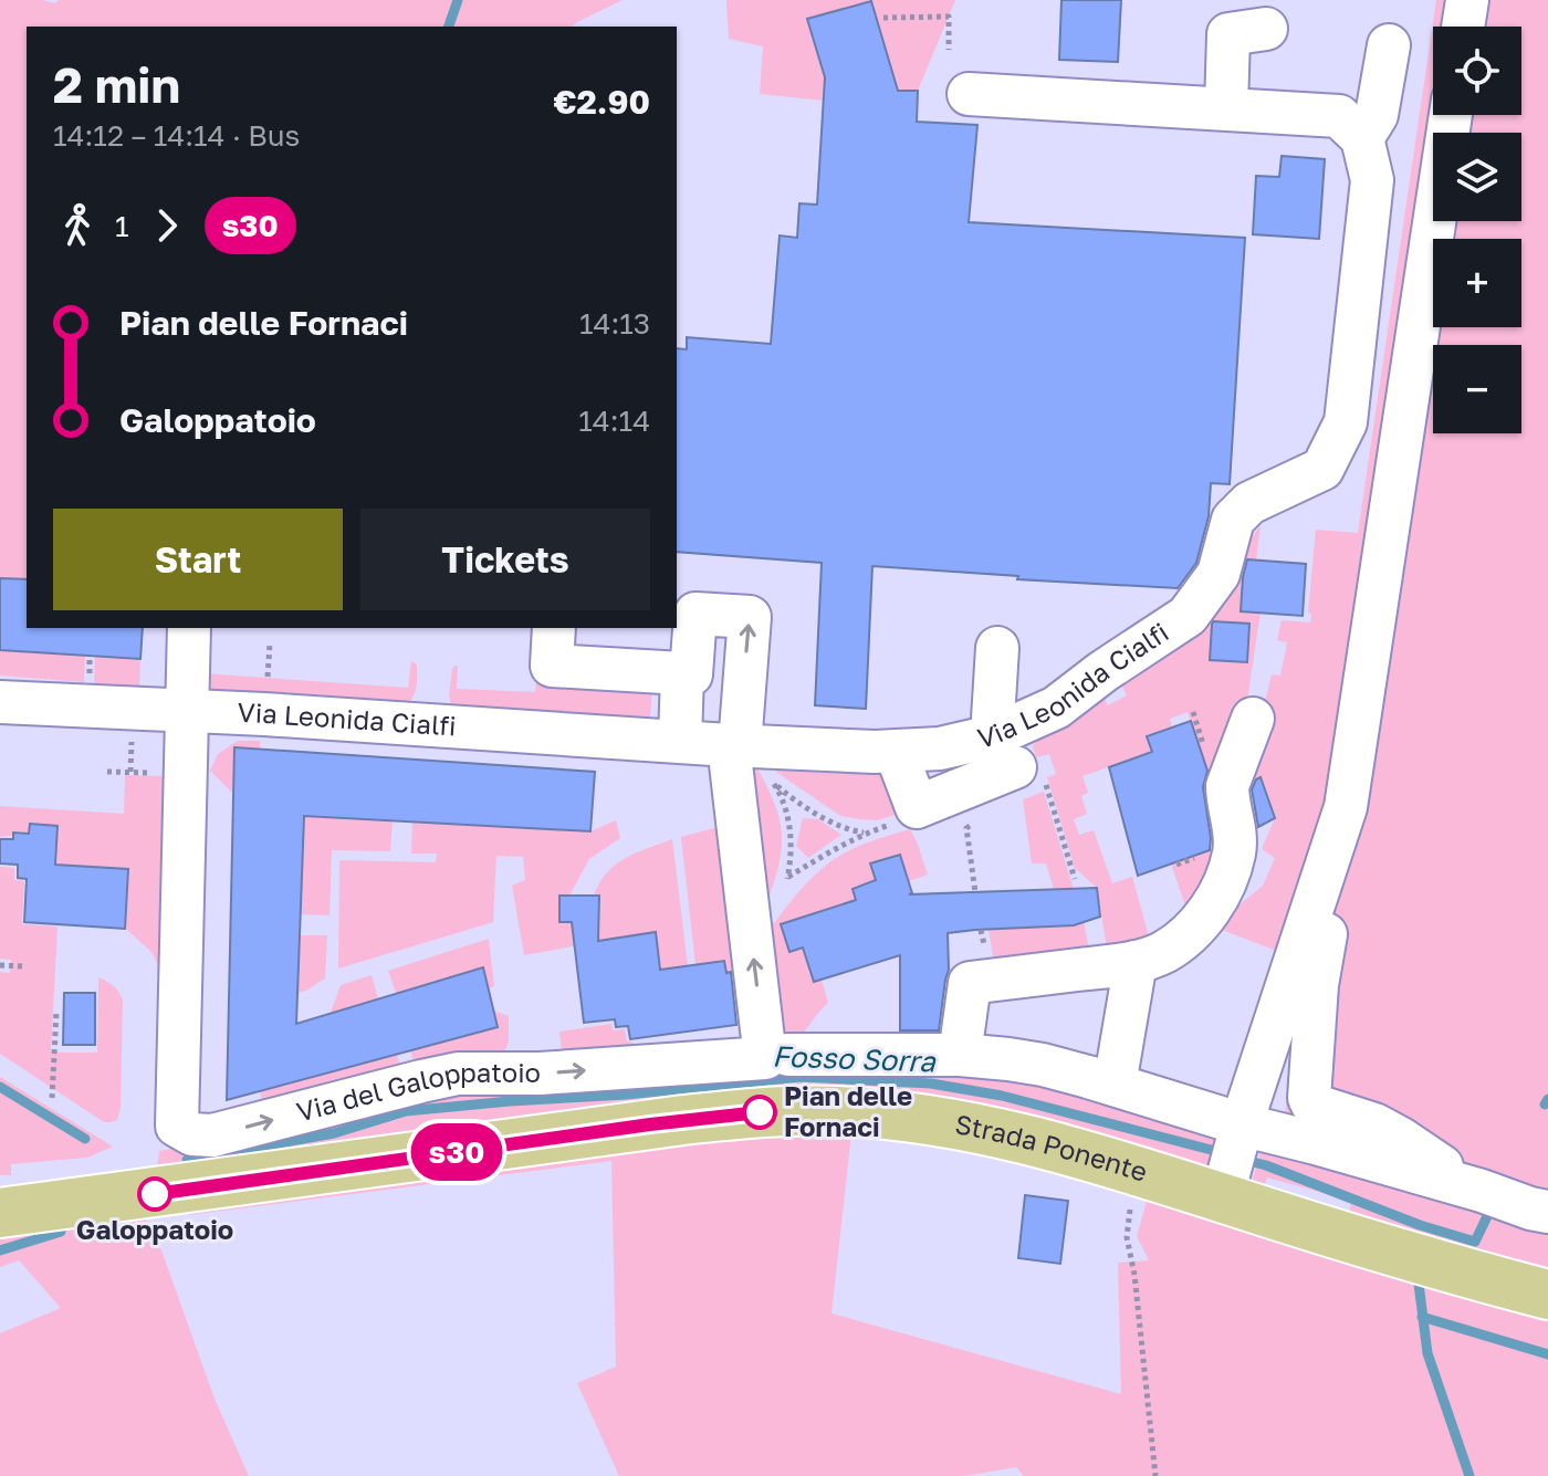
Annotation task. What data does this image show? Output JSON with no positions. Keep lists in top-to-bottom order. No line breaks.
{"streets":{"main road":["Strada Ponente"],"street":["Via Leonida Cialfi","Via del Galoppatoio"]},"crossings":[["Via Leonida Cialfi","Via del Galoppatoio"]],"water":["Fosso Sorra"],"places":["Pian delle Fornaci","Galoppatoio"],"lines":["bus line s30"],"page":{"on_map":"s30","map_buttons":["+","−"],"heading":["2 min","14:12 – 14:14 · Bus","€2.90"],"legs":["1","s30"],"list":[{"name":"Pian delle Fornaci","value":"14:13"},{"name":"Galoppatoio","value":"14:14"}],"buttons":["Start","Tickets"]}}
